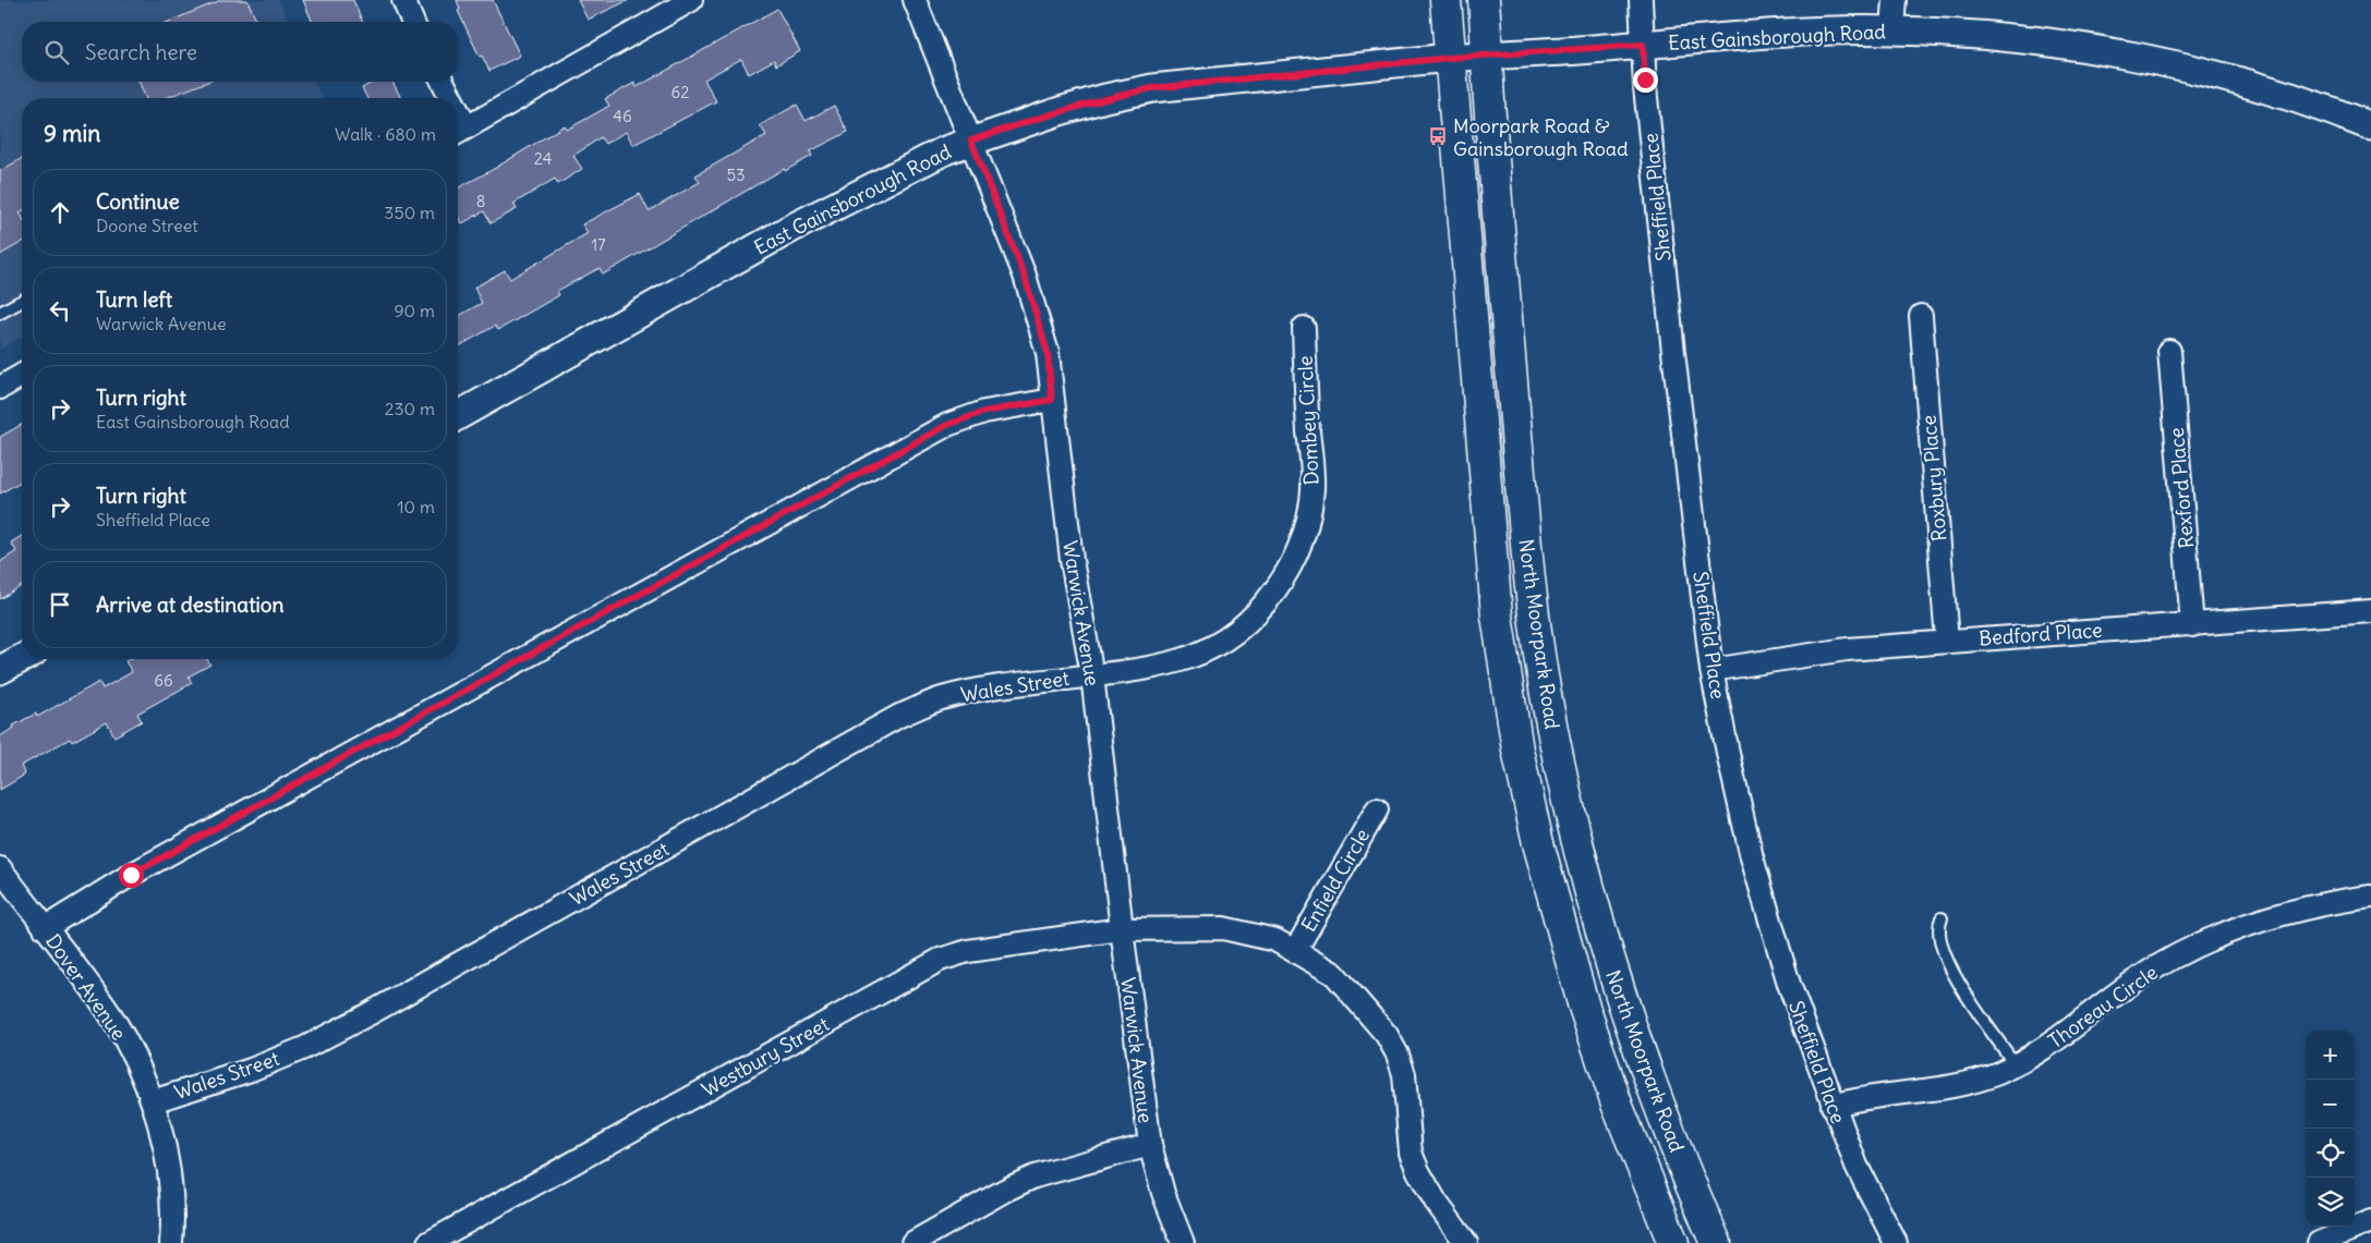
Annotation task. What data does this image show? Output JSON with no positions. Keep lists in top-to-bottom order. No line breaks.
{"streets":{"main road":["North Moorpark Road"],"street":["East Gainsborough Road","Sheffield Place","Dombey Circle","Roxbury Place","Rexford Place","Warwick Avenue","Bedford Place","Wales Street","Enfield Circle","Dover Avenue","Thoreau Circle","Westbury Street"]},"crossings":[["East Gainsborough Road","Sheffield Place"],["East Gainsborough Road","Warwick Avenue"],["East Gainsborough Road","North Moorpark Road"],["Sheffield Place","Bedford Place"],["Sheffield Place","Thoreau Circle"],["Dombey Circle","Warwick Avenue"],["Dombey Circle","Wales Street"],["Roxbury Place","Bedford Place"],["Rexford Place","Bedford Place"],["Warwick Avenue","Wales Street"],["Warwick Avenue","Westbury Street"],["Wales Street","Dover Avenue"],["Enfield Circle","Westbury Street"]],"places":{"bus stop":["Moorpark Road & Gainsborough Road"]},"house_numbers":["62","46","24","53","8","17","66"],"page":{"search":"Search here","heading":["9 min","Walk · 680 m"],"list":[["Continue","Doone Street","350 m"],["Turn left","Warwick Avenue","90 m"],["Turn right","East Gainsborough Road","230 m"],["Turn right","Sheffield Place","10 m"],"Arrive at destination"],"map_buttons":["+","−"]}}
